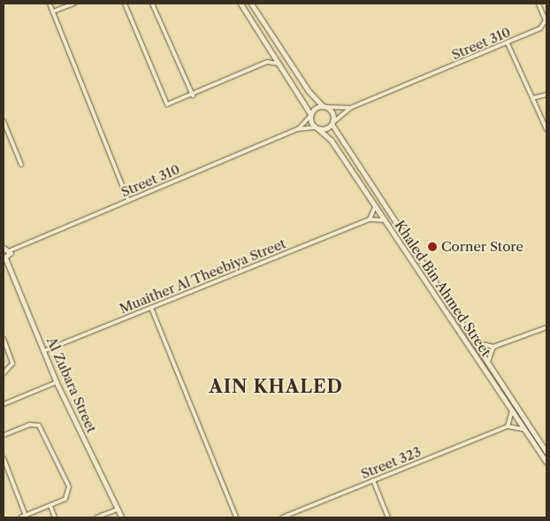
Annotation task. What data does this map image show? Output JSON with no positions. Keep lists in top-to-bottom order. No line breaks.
{"streets":{"main road":["Khaled Bin Ahmed Street"],"street":["Street 310","Muaither Al Theebiya Street","Al Zubara Street","Street 323"]},"crossings":[["Street 310","Khaled Bin Ahmed Street"],["Muaither Al Theebiya Street","Khaled Bin Ahmed Street"],["Muaither Al Theebiya Street","Al Zubara Street"]],"districts":["AIN KHALED"],"places":["Corner Store"]}
